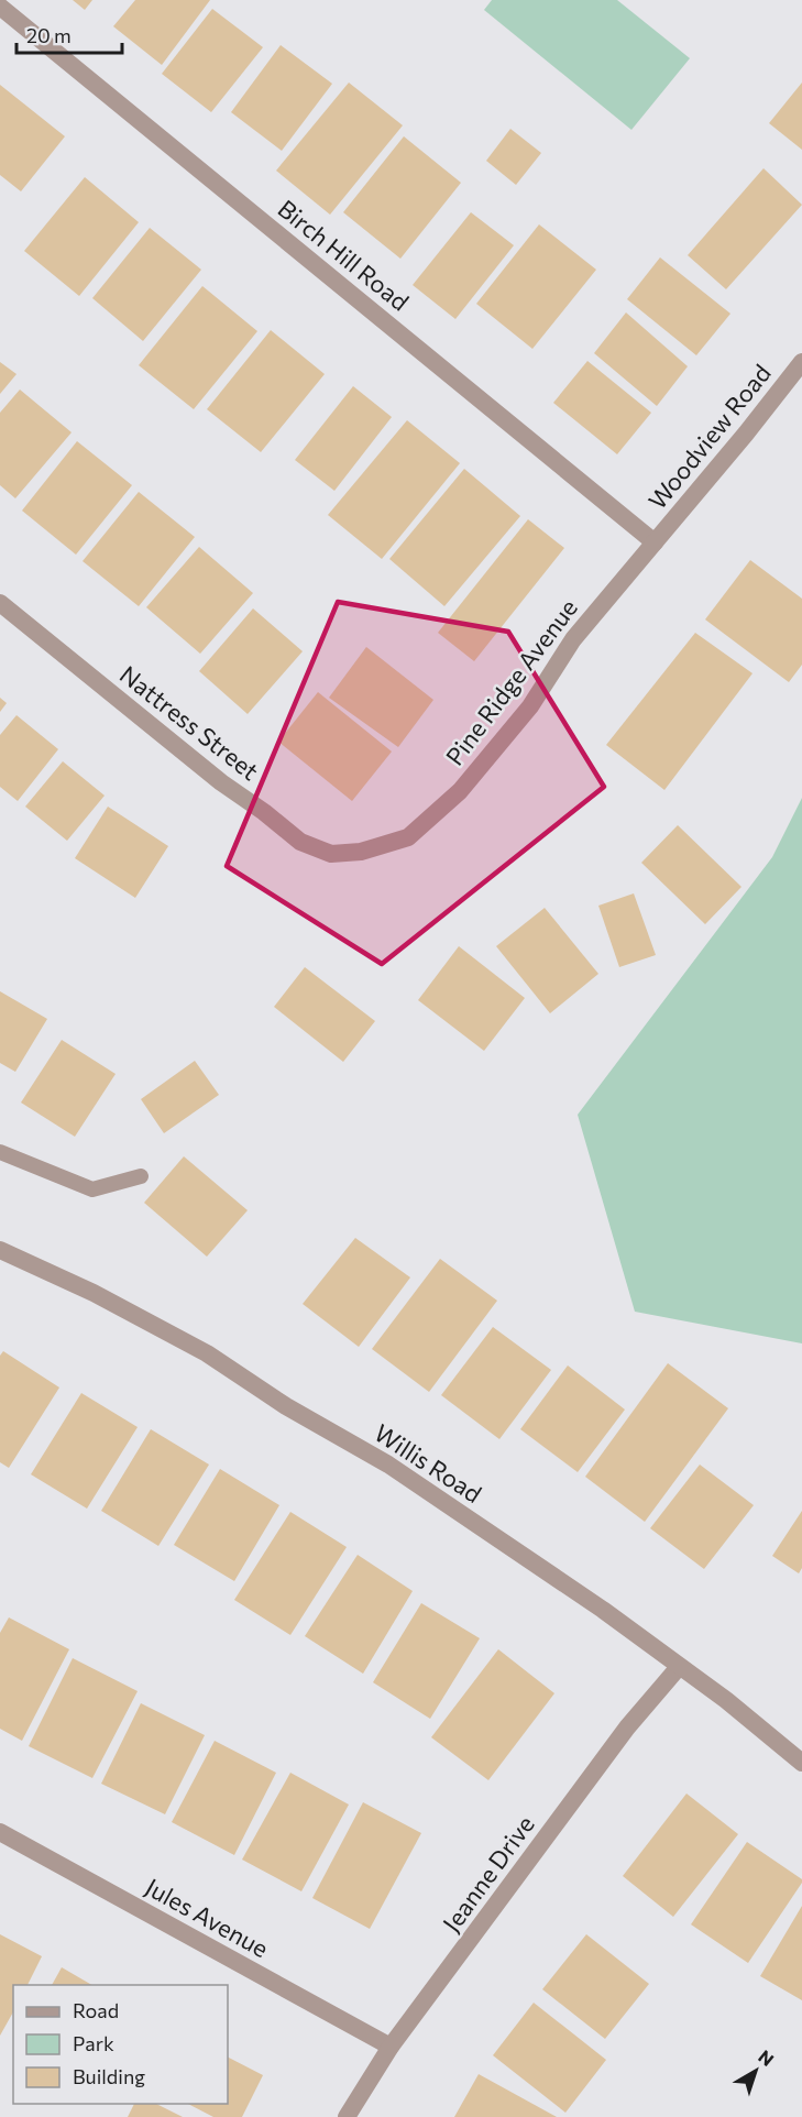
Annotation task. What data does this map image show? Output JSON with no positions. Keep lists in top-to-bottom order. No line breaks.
{"streets":{"street":["Birch Hill Road","Woodview Road","Pine Ridge Avenue","Nattress Street","Willis Road","Jeanne Drive","Jules Avenue"]},"crossings":[["Birch Hill Road","Woodview Road"],["Birch Hill Road","Pine Ridge Avenue"],["Woodview Road","Pine Ridge Avenue"],["Pine Ridge Avenue","Nattress Street"],["Willis Road","Jeanne Drive"],["Jeanne Drive","Jules Avenue"]],"legend":["Road","Park","Building"],"scale_bar":"20 m","north":"top right"}
